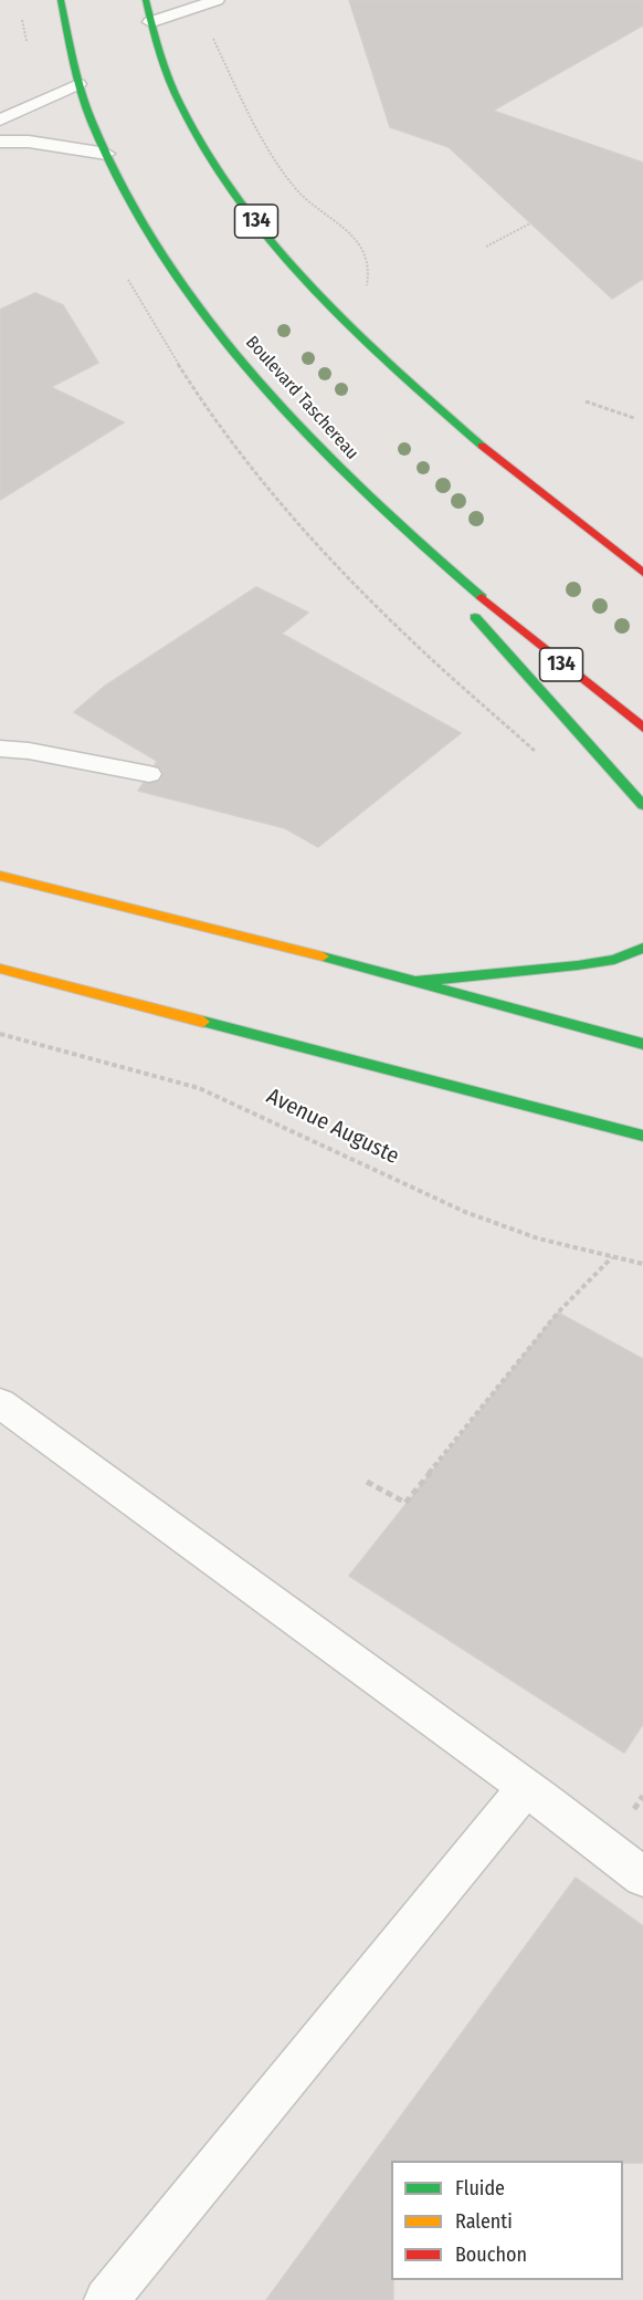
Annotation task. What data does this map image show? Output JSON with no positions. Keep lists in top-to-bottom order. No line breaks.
{"streets":{"main road":["134","Boulevard Taschereau"],"path":["Avenue Auguste"]},"legend":["Fluide","Ralenti","Bouchon"]}
